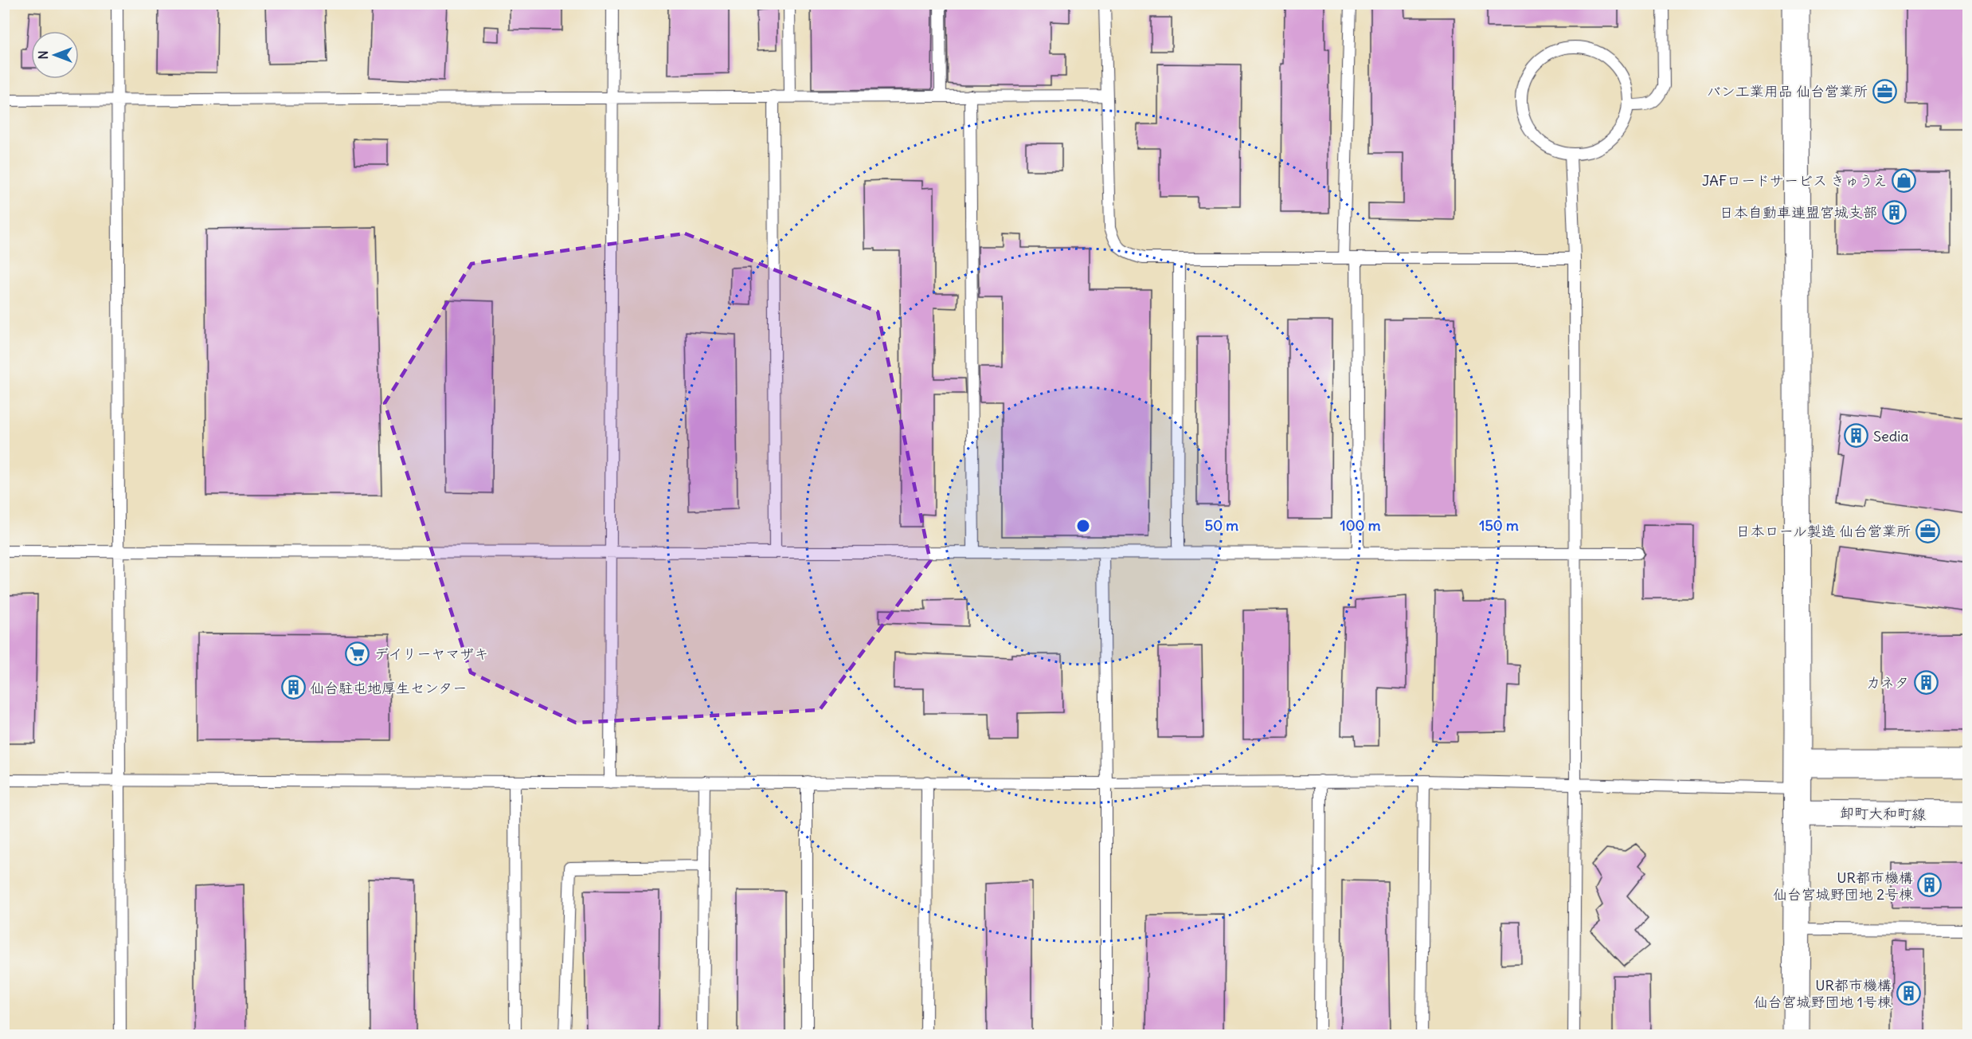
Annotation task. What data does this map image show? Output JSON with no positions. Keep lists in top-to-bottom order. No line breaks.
{"streets":{"street":["卸町大和町線"]},"places":{"office":["バン工業用品 仙台営業所","日本ロール製造 仙台営業所"],"shop":["JAFロードサービス きゅうえ"],"building":["日本自動車連盟宮城支部","Sedia","カネタ","仙台駐屯地厚生センター","UR都市機構 仙台宮城野団地 2号棟","UR都市機構 仙台宮城野団地 1号棟"],"supermarket":["デイリーヤマザキ"]},"north":"left","rings":["50 m","100 m","150 m"]}
